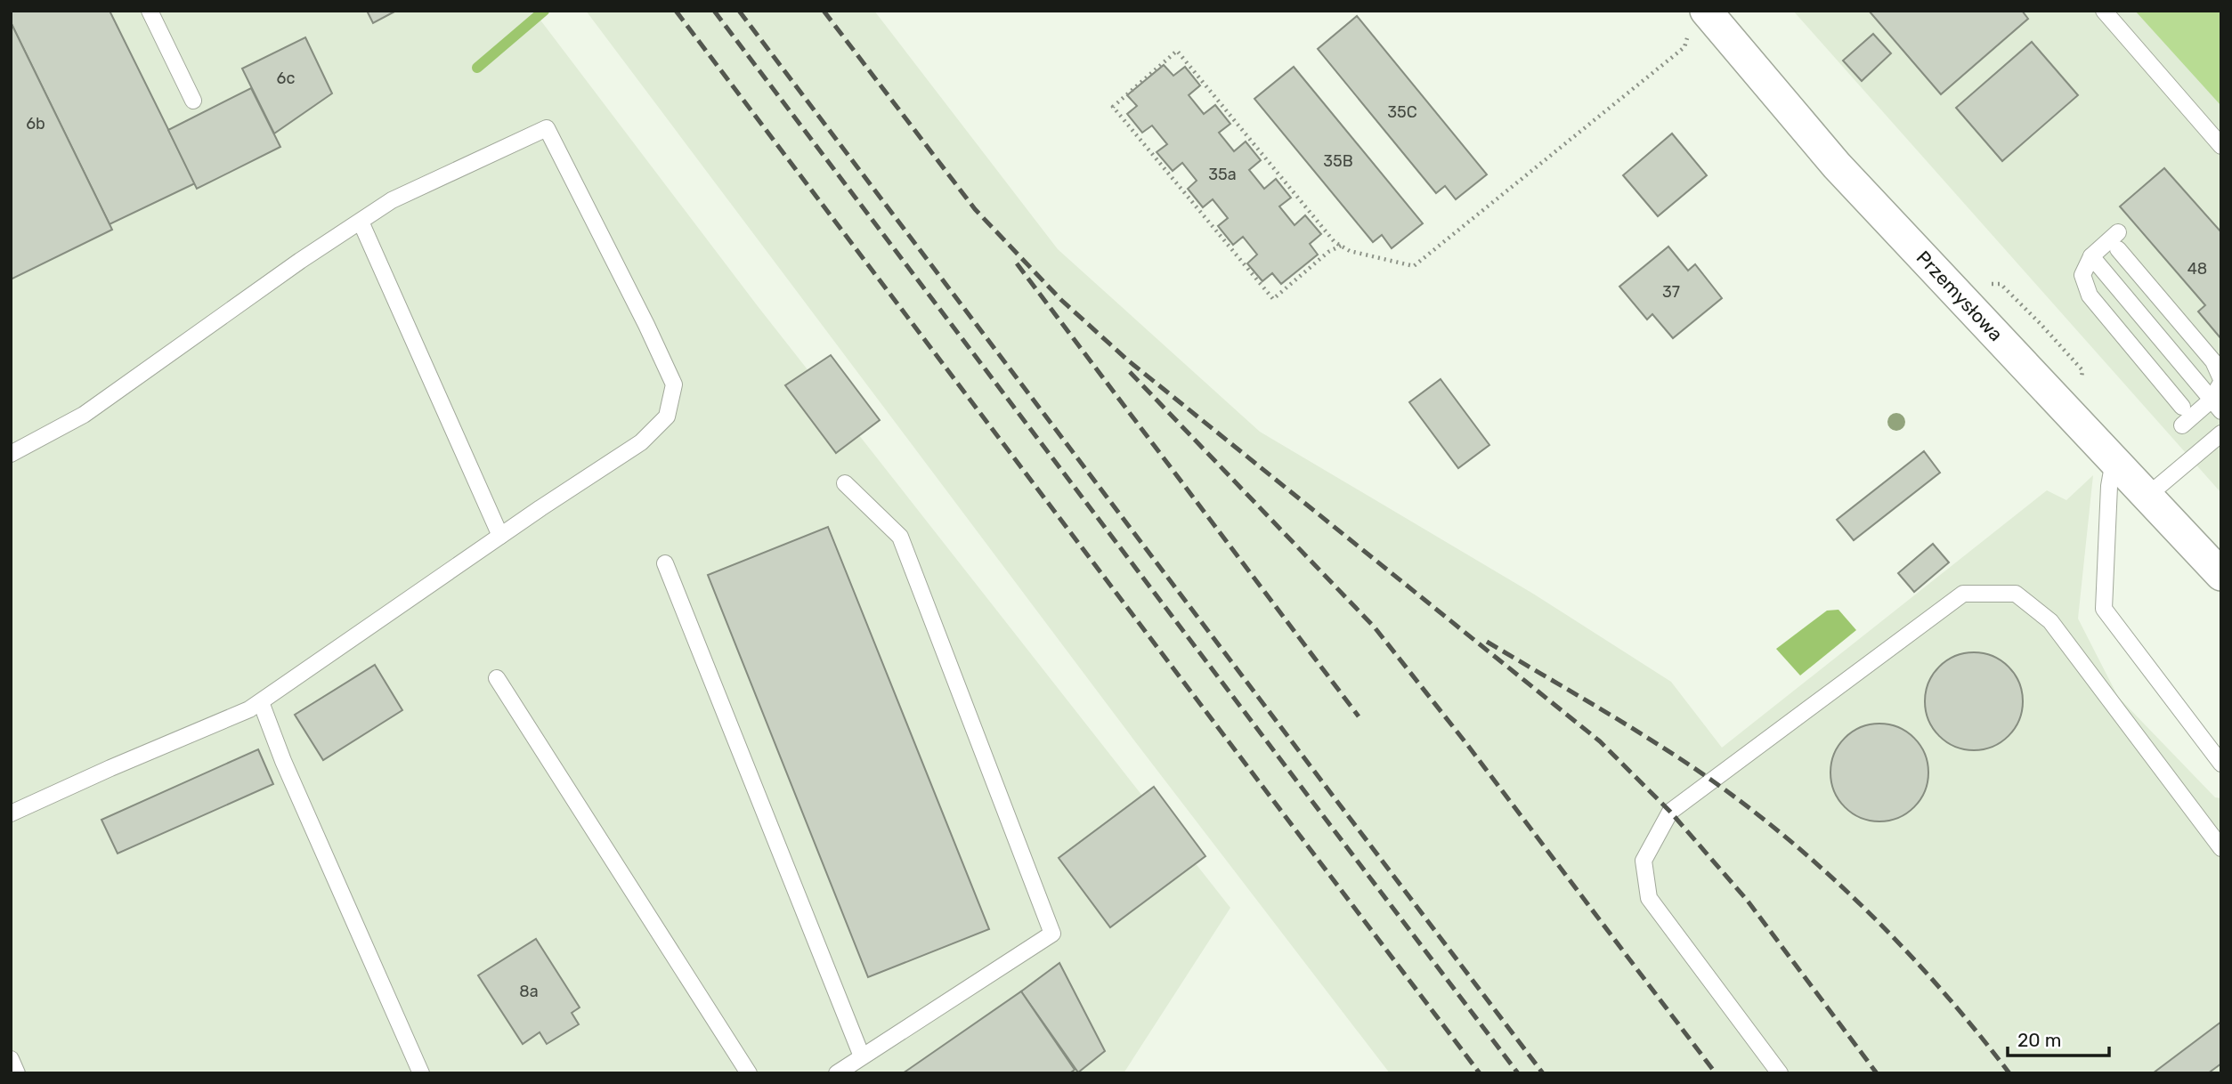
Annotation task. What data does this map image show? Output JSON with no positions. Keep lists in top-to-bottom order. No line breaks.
{"streets":{"street":["Przemysłowa"]},"house_numbers":["6c","35C","6b","35B","35a","48","37","8a"],"scale_bar":"20 m"}
